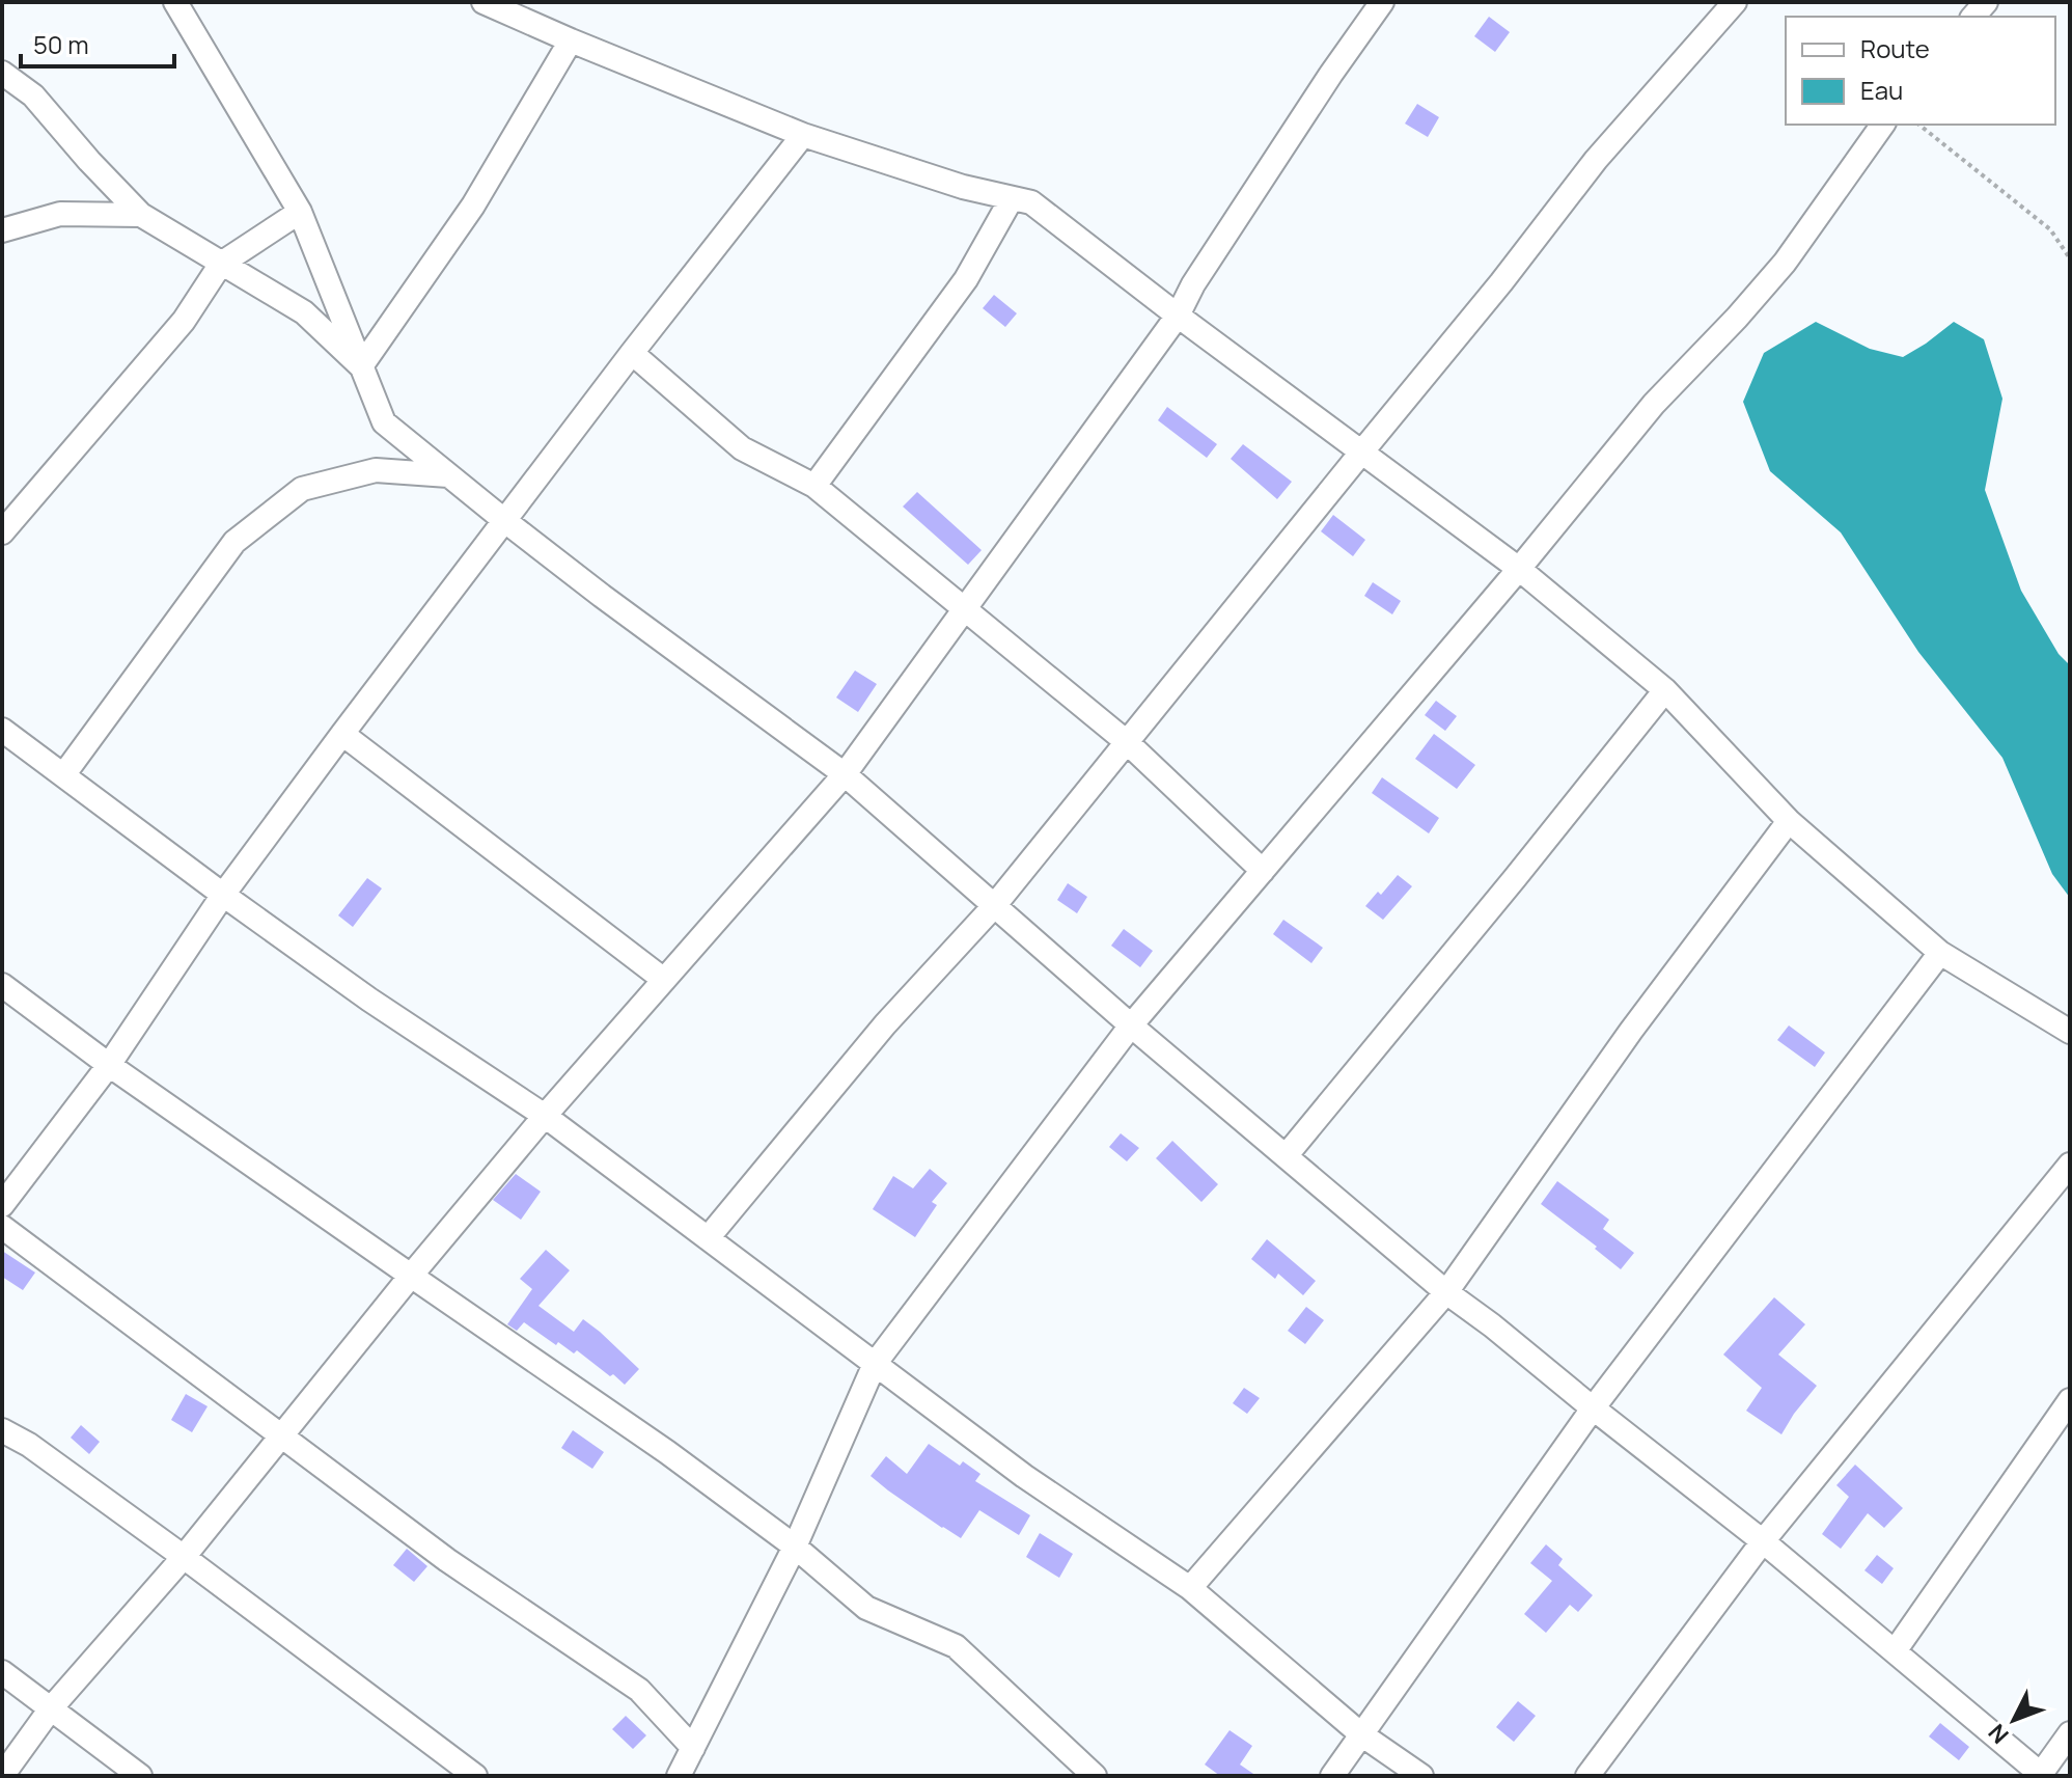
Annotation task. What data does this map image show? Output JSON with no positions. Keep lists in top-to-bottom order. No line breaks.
{"legend":["Route","Eau"],"scale_bar":"50 m","north":"bottom left"}
